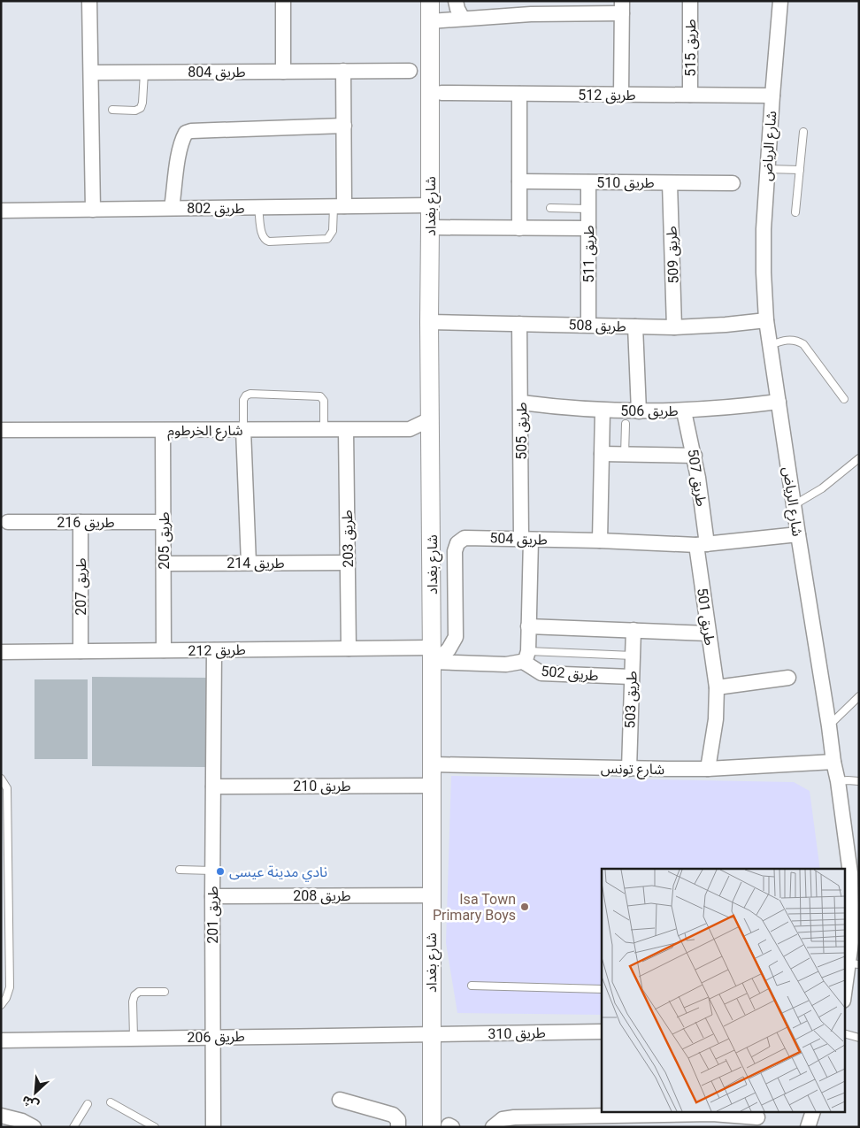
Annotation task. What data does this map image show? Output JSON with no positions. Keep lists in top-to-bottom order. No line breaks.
{"streets":{"street":["طريق 515","طريق 804","طريق 512","شارع الرياض","طريق 510","شارع بغداد","طريق 802","طريق 511","طريق 509","طريق 508","طريق 506","شارع الخرطوم","طريق 505","طريق 507","طريق 216","طريق 203","طريق 504","طريق 205","طريق 214","طريق 207","طريق 501","طريق 212","طريق 502","طريق 503","شارع تونس","طريق 210","طريق 208","طريق 201","طريق 310","طريق 206"]},"crossings":[["طريق 515","طريق 512"],["طريق 512","شارع الرياض"],["شارع الرياض","طريق 508"],["شارع الرياض","طريق 506"],["شارع الرياض","شارع تونس"],["طريق 510","طريق 511"],["طريق 510","طريق 509"],["شارع بغداد","طريق 802"],["شارع بغداد","طريق 508"],["شارع بغداد","شارع الخرطوم"],["شارع بغداد","طريق 504"],["شارع بغداد","طريق 212"],["شارع بغداد","طريق 502"],["شارع بغداد","شارع تونس"],["شارع بغداد","طريق 210"],["شارع بغداد","طريق 208"],["شارع بغداد","طريق 310"],["شارع بغداد","طريق 206"],["طريق 511","طريق 508"],["طريق 509","طريق 508"],["طريق 508","طريق 505"],["طريق 506","طريق 505"],["طريق 506","طريق 507"],["شارع الخرطوم","طريق 203"],["شارع الخرطوم","طريق 205"],["طريق 505","طريق 504"],["طريق 507","طريق 504"],["طريق 507","طريق 501"],["طريق 216","طريق 205"],["طريق 216","طريق 207"],["طريق 203","طريق 214"],["طريق 203","طريق 212"],["طريق 504","طريق 501"],["طريق 504","طريق 212"],["طريق 504","طريق 502"],["طريق 205","طريق 214"],["طريق 205","طريق 212"],["طريق 207","طريق 212"],["طريق 501","شارع تونس"],["طريق 212","طريق 502"],["طريق 212","طريق 201"],["طريق 502","طريق 503"],["طريق 503","شارع تونس"],["طريق 210","طريق 201"],["طريق 208","طريق 201"],["طريق 201","طريق 206"],["طريق 310","طريق 206"]],"places":["نادي مدينة عيسى","Isa Town Primary Boys"],"north":"bottom left"}
